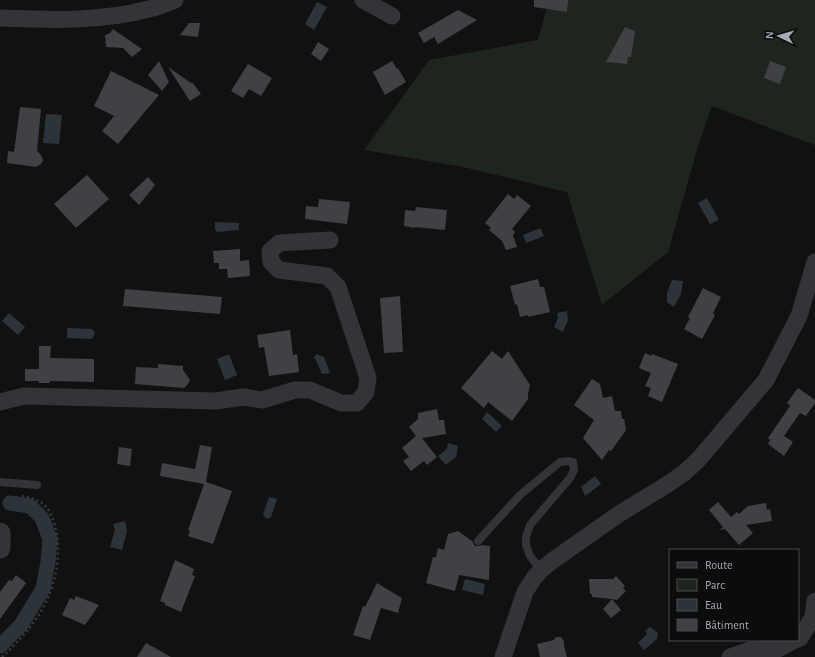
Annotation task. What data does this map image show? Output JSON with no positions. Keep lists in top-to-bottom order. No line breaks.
{"legend":["Route","Parc","Eau","Bâtiment"],"north":"left"}
